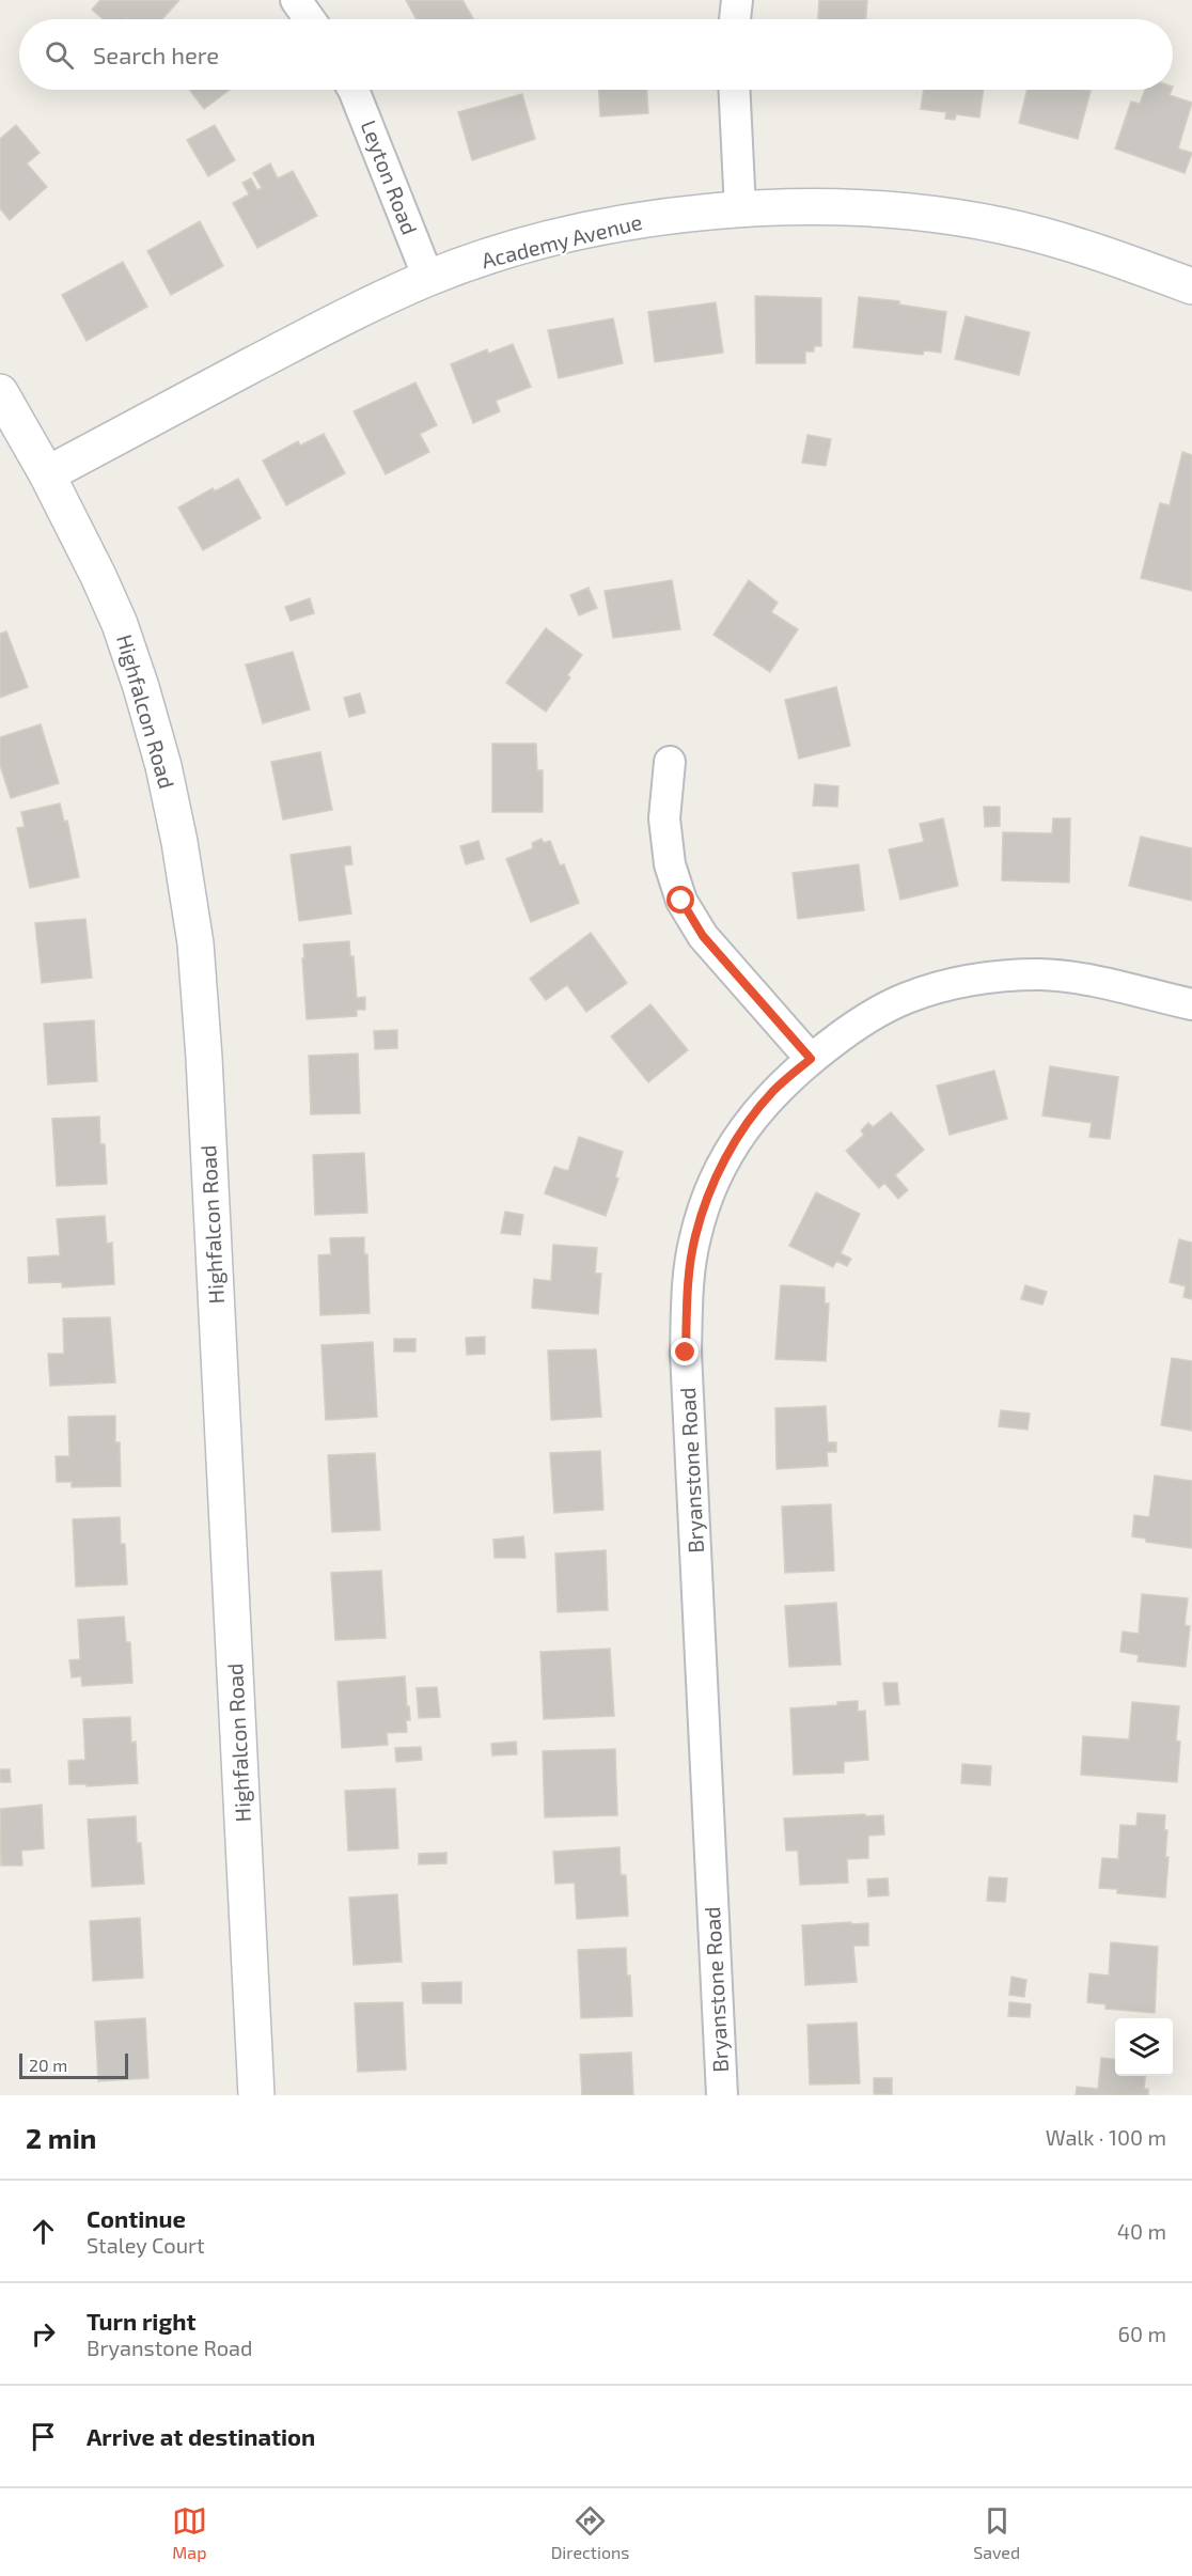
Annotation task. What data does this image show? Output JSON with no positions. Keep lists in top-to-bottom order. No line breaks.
{"streets":{"street":["Leyton Road","Academy Avenue","Highfalcon Road","Bryanstone Road"]},"crossings":[["Leyton Road","Academy Avenue"],["Academy Avenue","Highfalcon Road"]],"scale_bar":"20 m","page":{"search":"Search here","scale":"20 m","heading":["2 min","Walk · 100 m"],"list":[["Continue","Staley Court","40 m"],["Turn right","Bryanstone Road","60 m"],"Arrive at destination"],"nav":["Map","Directions","Saved"]}}
